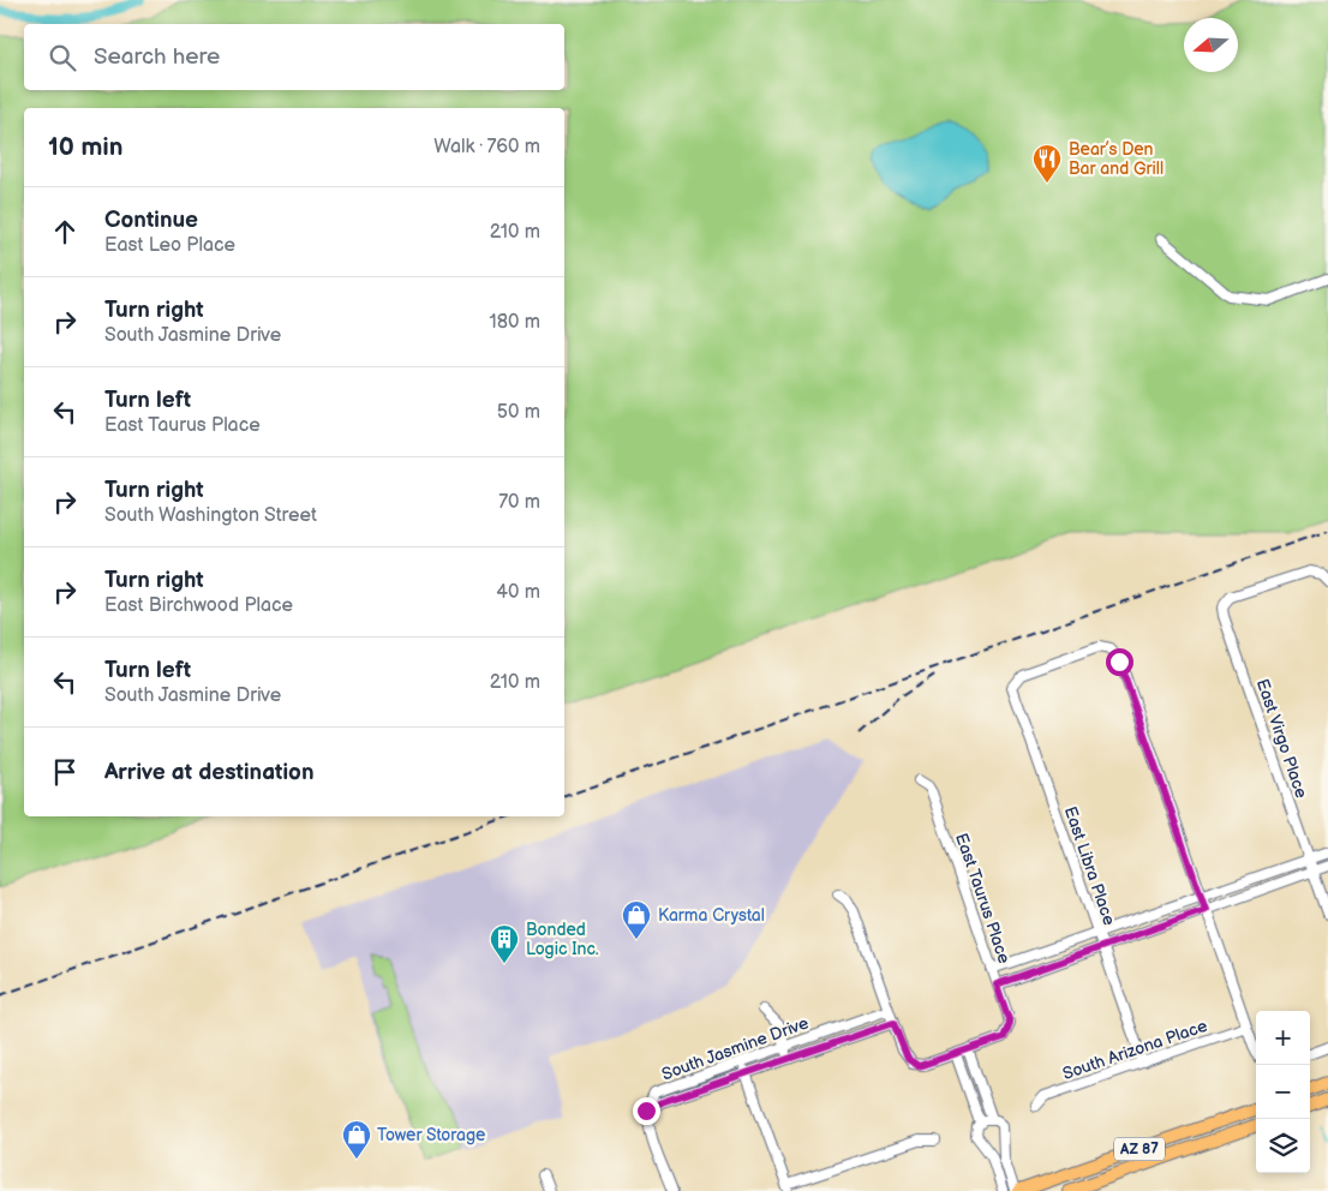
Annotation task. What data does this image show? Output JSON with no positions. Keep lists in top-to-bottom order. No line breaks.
{"streets":{"main road":["AZ 87"],"street":["East Virgo Place","East Libra Place","East Taurus Place","South Jasmine Drive","South Arizona Place"]},"crossings":[["East Libra Place","South Arizona Place"]],"places":{"restaurant":["Bear’s Den Bar and Grill"],"shop":["Karma Crystal","Tower Storage"],"building":["Bonded Logic Inc."]},"north":"left","page":{"search":"Search here","heading":["10 min","Walk · 760 m"],"list":[["Continue","East Leo Place","210 m"],["Turn right","South Jasmine Drive","180 m"],["Turn left","East Taurus Place","50 m"],["Turn right","South Washington Street","70 m"],["Turn right","East Birchwood Place","40 m"],["Turn left","South Jasmine Drive","210 m"],"Arrive at destination"],"map_buttons":["+","−"]}}
